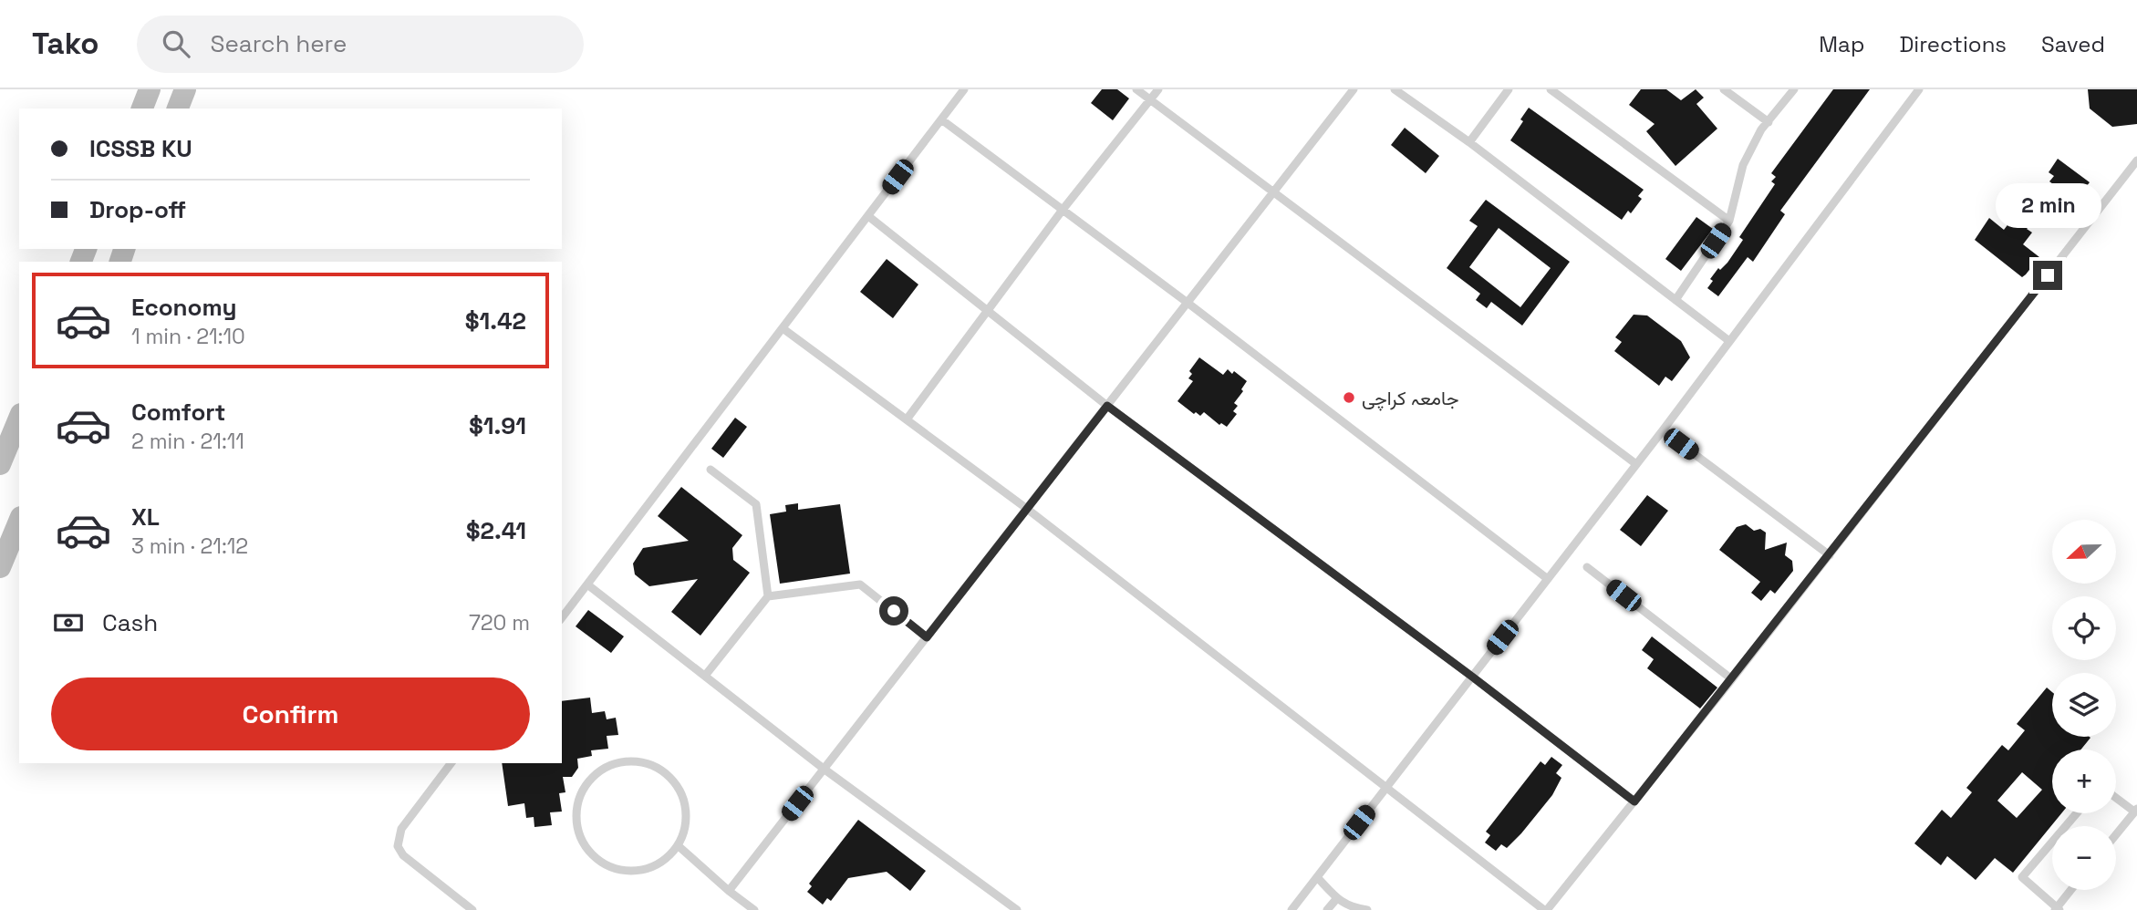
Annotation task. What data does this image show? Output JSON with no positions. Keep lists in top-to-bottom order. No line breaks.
{"places":["جامعہ کراچی"],"north":"left","page":{"header":"Tako","search":"Search here","nav":["Map","Directions","Saved"],"banner":["ICSSB KU","Drop-off"],"bubble":"2 min","list":[{"name":"Economy","note":"1 min · 21:10","value":"$1.42"},{"name":"Comfort","note":"2 min · 21:11","value":"$1.91"},{"name":"XL","note":"3 min · 21:12","value":"$2.41"}],"map_buttons":["+","−"],"pay":["Cash","720 m"],"buttons":"Confirm"}}
